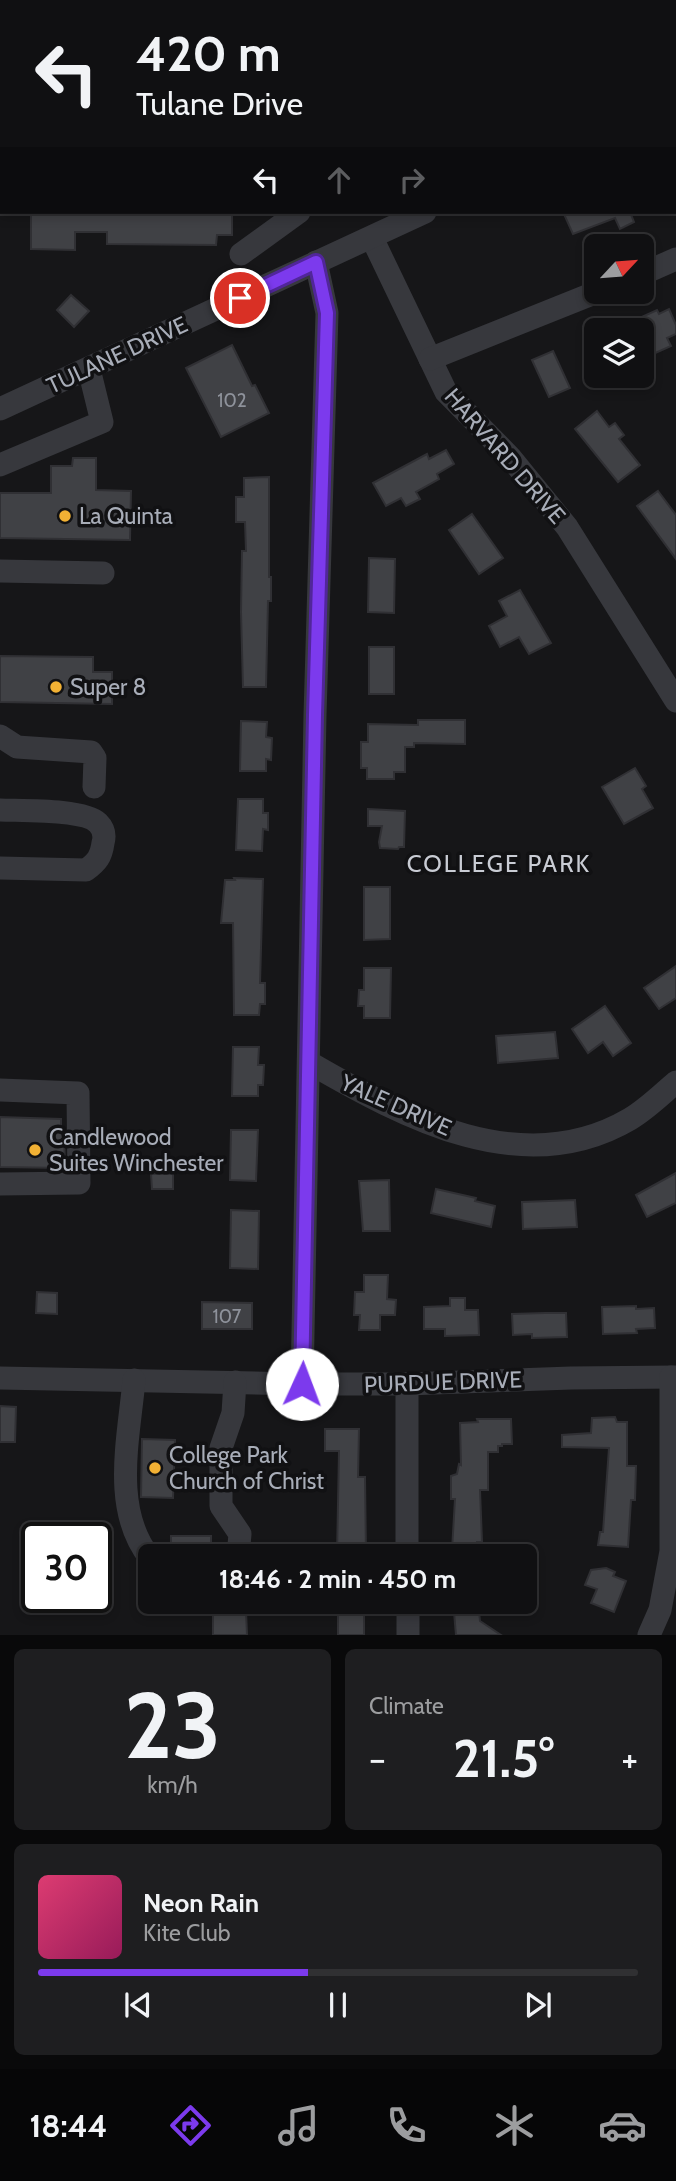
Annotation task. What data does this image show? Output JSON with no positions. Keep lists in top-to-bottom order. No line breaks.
{"streets":{"street":["TULANE DRIVE","HARVARD DRIVE","YALE DRIVE","PURDUE DRIVE"]},"crossings":[["TULANE DRIVE","HARVARD DRIVE"]],"districts":["COLLEGE PARK"],"places":["La Quinta","Super 8","Candlewood Suites Winchester","College Park Church of Christ"],"house_numbers":["102","107"],"north":"top right","page":{"turn":["420 m","Tulane Drive"],"limit":"30","trip":"18:46 · 2 min · 450 m","tile":[["23","km/h"],"Climate"],"heat":["−","21.5°","+"],"song":["Neon Rain","Kite Club"],"tabs":"18:44"}}
